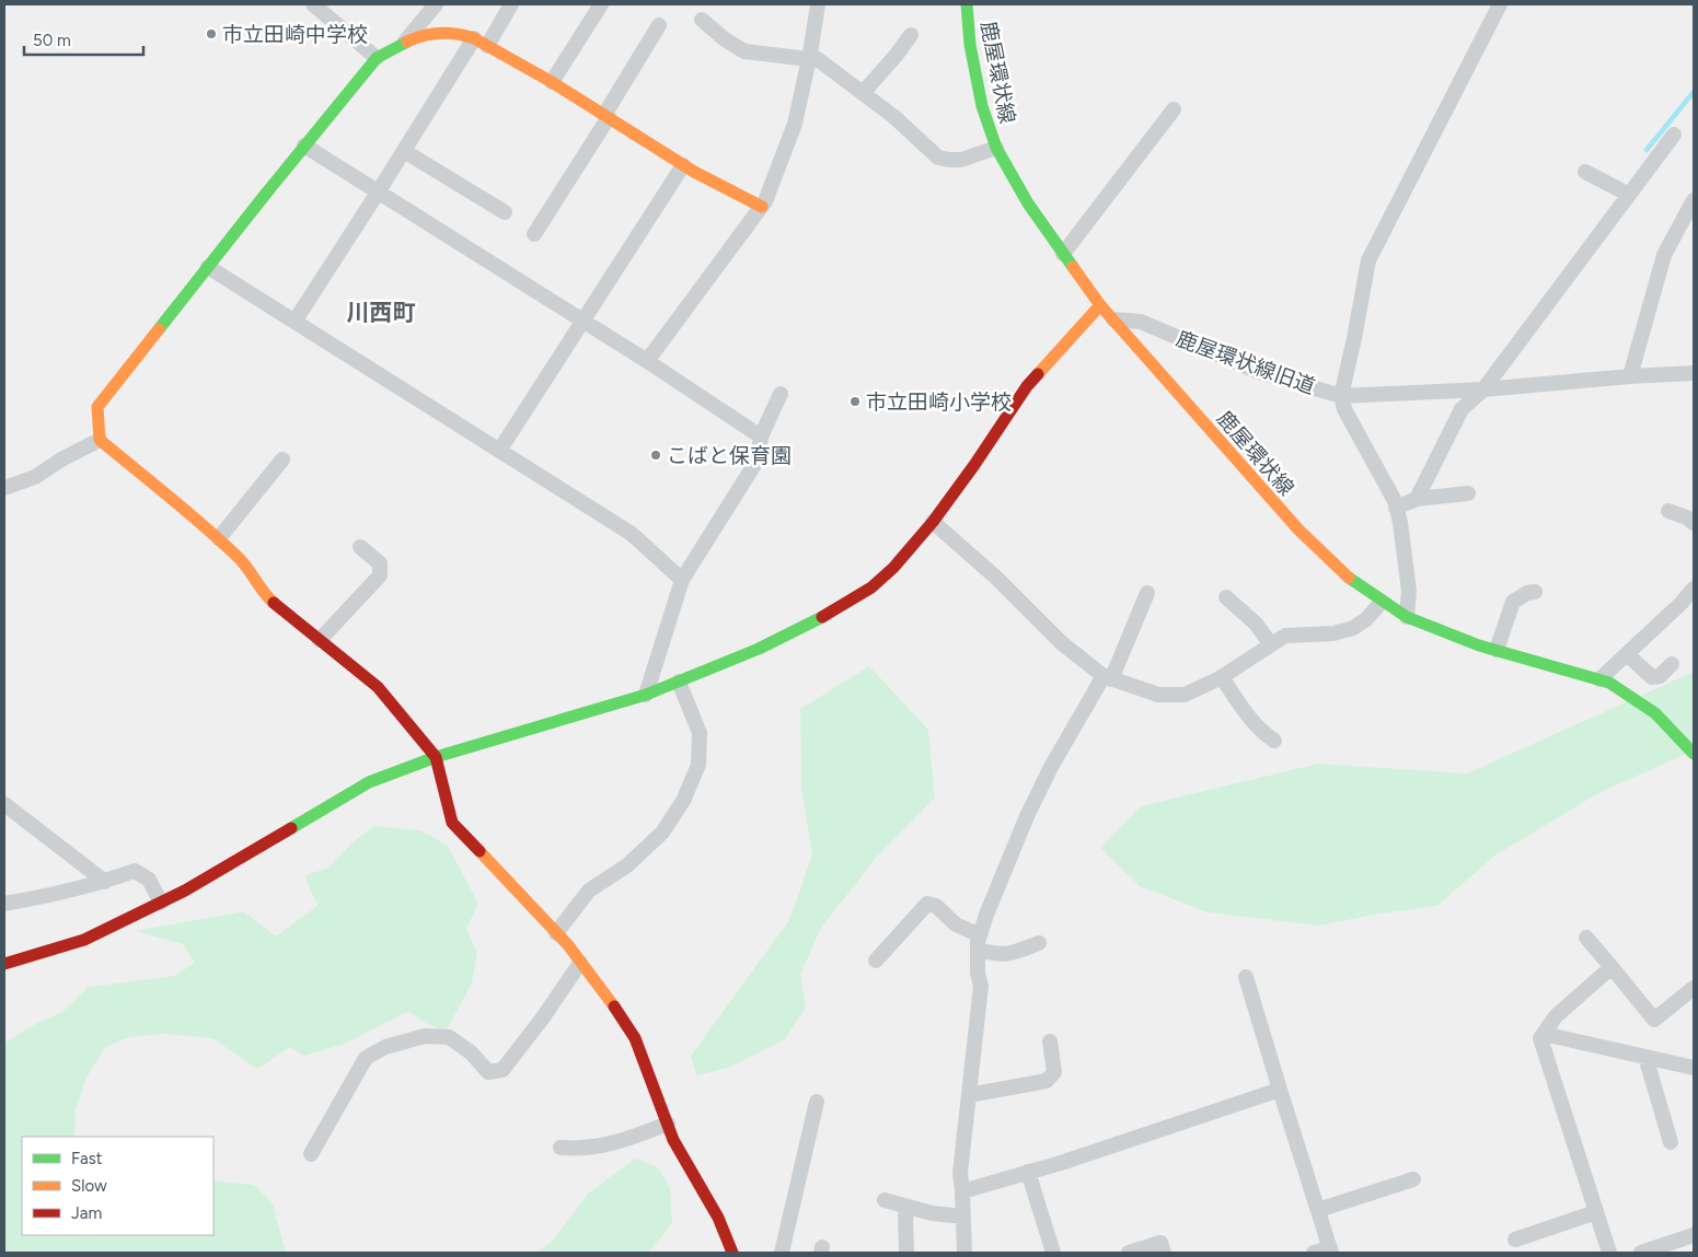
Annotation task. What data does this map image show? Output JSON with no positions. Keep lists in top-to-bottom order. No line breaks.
{"streets":{"street":["鹿屋環状線","鹿屋環状線旧道"]},"crossings":[["鹿屋環状線","鹿屋環状線旧道"]],"districts":["川西町"],"places":["市立田崎中学校","市立田崎小学校","こばと保育園"],"legend":["Fast","Slow","Jam"],"scale_bar":"50 m"}
